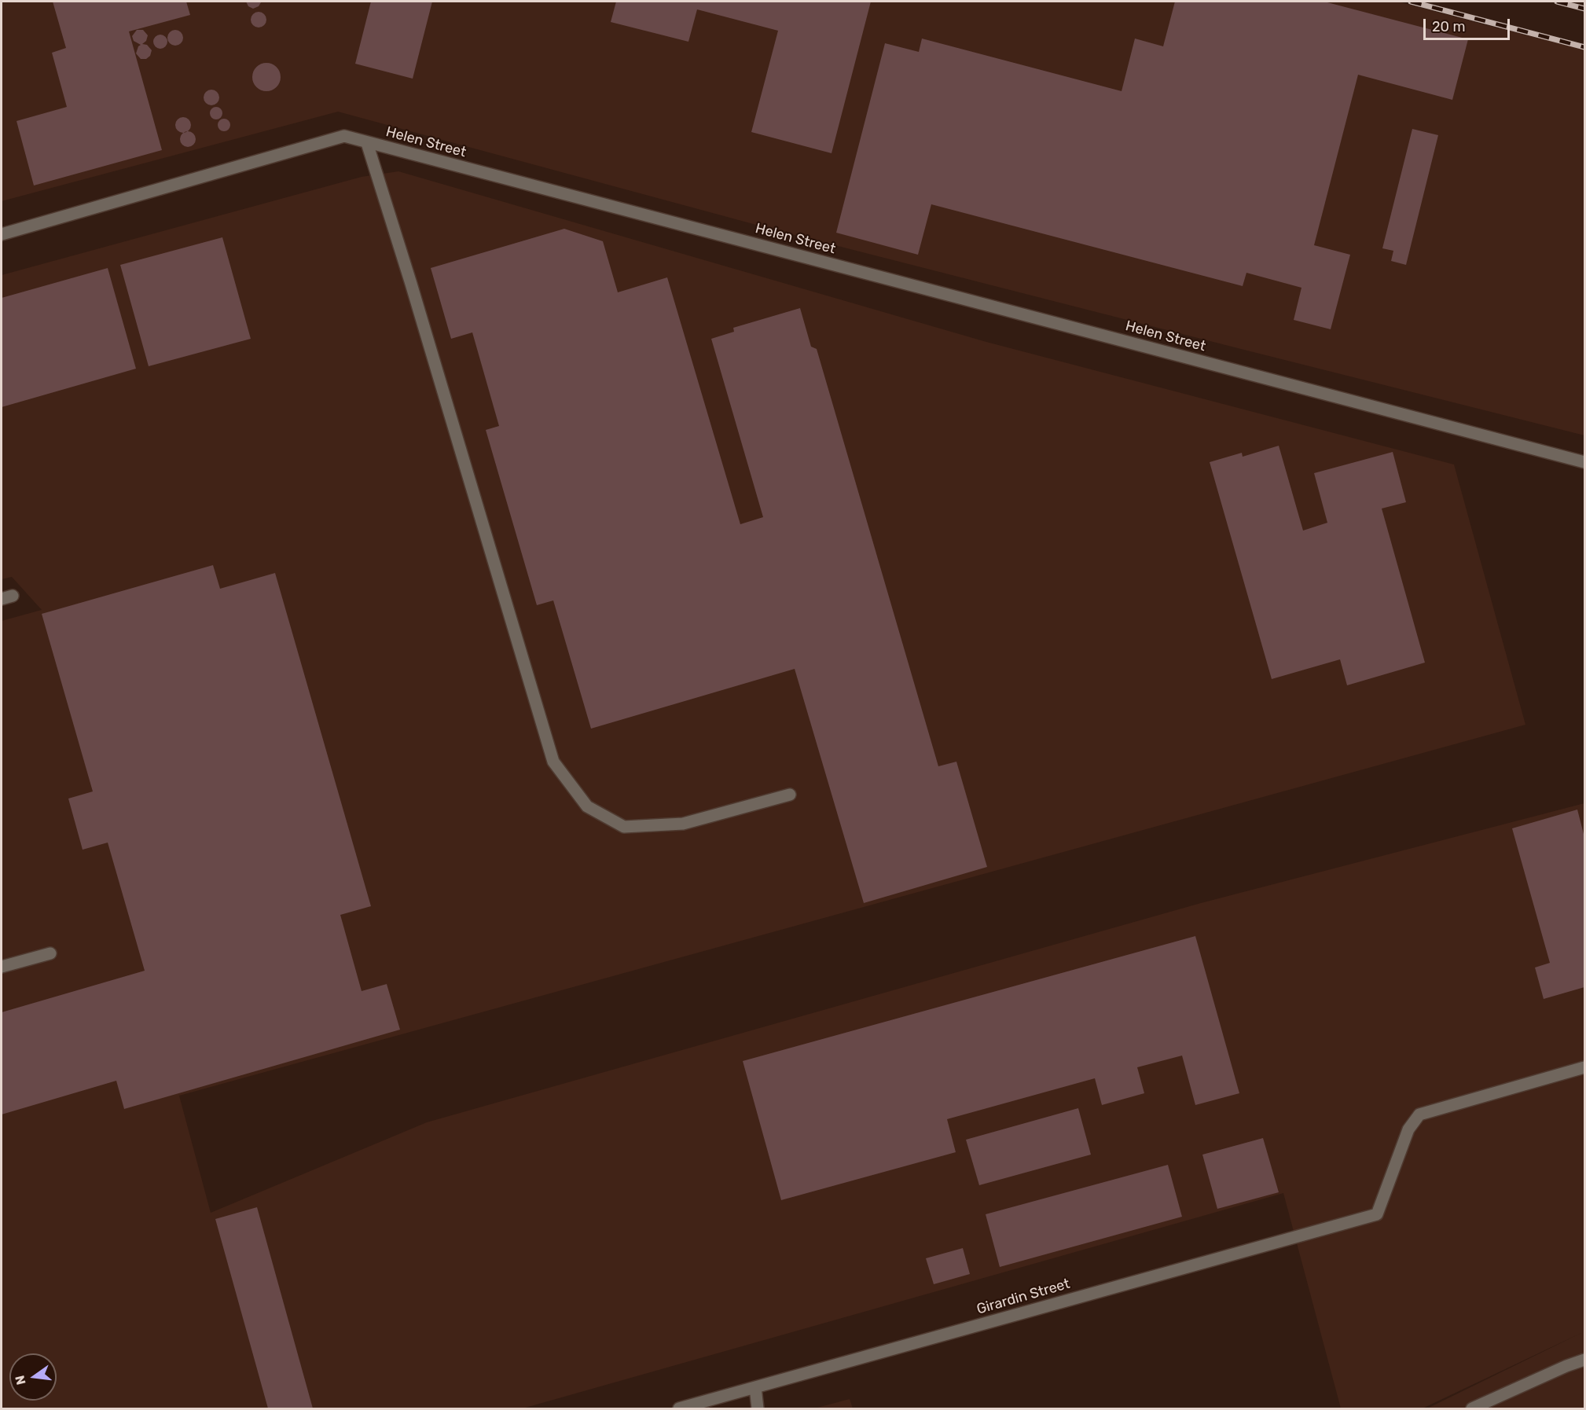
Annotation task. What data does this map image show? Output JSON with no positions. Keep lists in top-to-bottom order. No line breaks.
{"streets":{"street":["Helen Street","Girardin Street"]},"scale_bar":"20 m","north":"left"}
